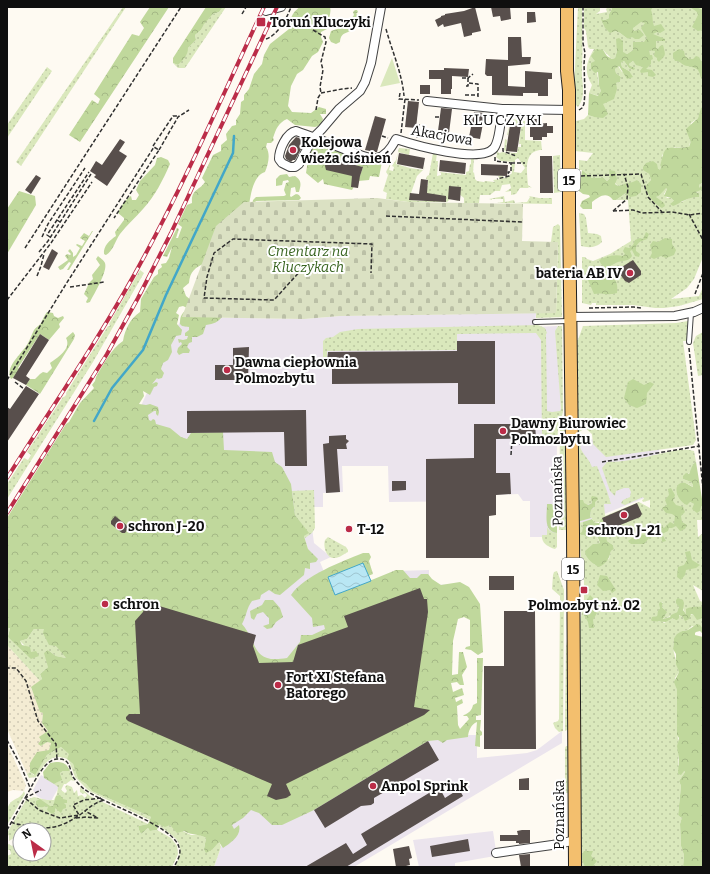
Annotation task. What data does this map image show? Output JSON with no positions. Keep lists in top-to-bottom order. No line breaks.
{"streets":{"main road":["15","Poznańska"],"street":["Akacjowa"]},"districts":["KLUCZYKI"],"parks":["Cmentarz na Kluczykach"],"places":{"transit":["Toruń Kluczyki","Polmozbyt nż. 02"],"other":["Kolejowa wieża ciśnień","bateria AB IV","Dawna ciepłownia Polmozbytu","Dawny Biurowiec Polmozbytu","schron J-21","schron J-20","T-12","schron","Fort XI Stefana Batorego","Anpol Sprink"]},"north":"top left"}
